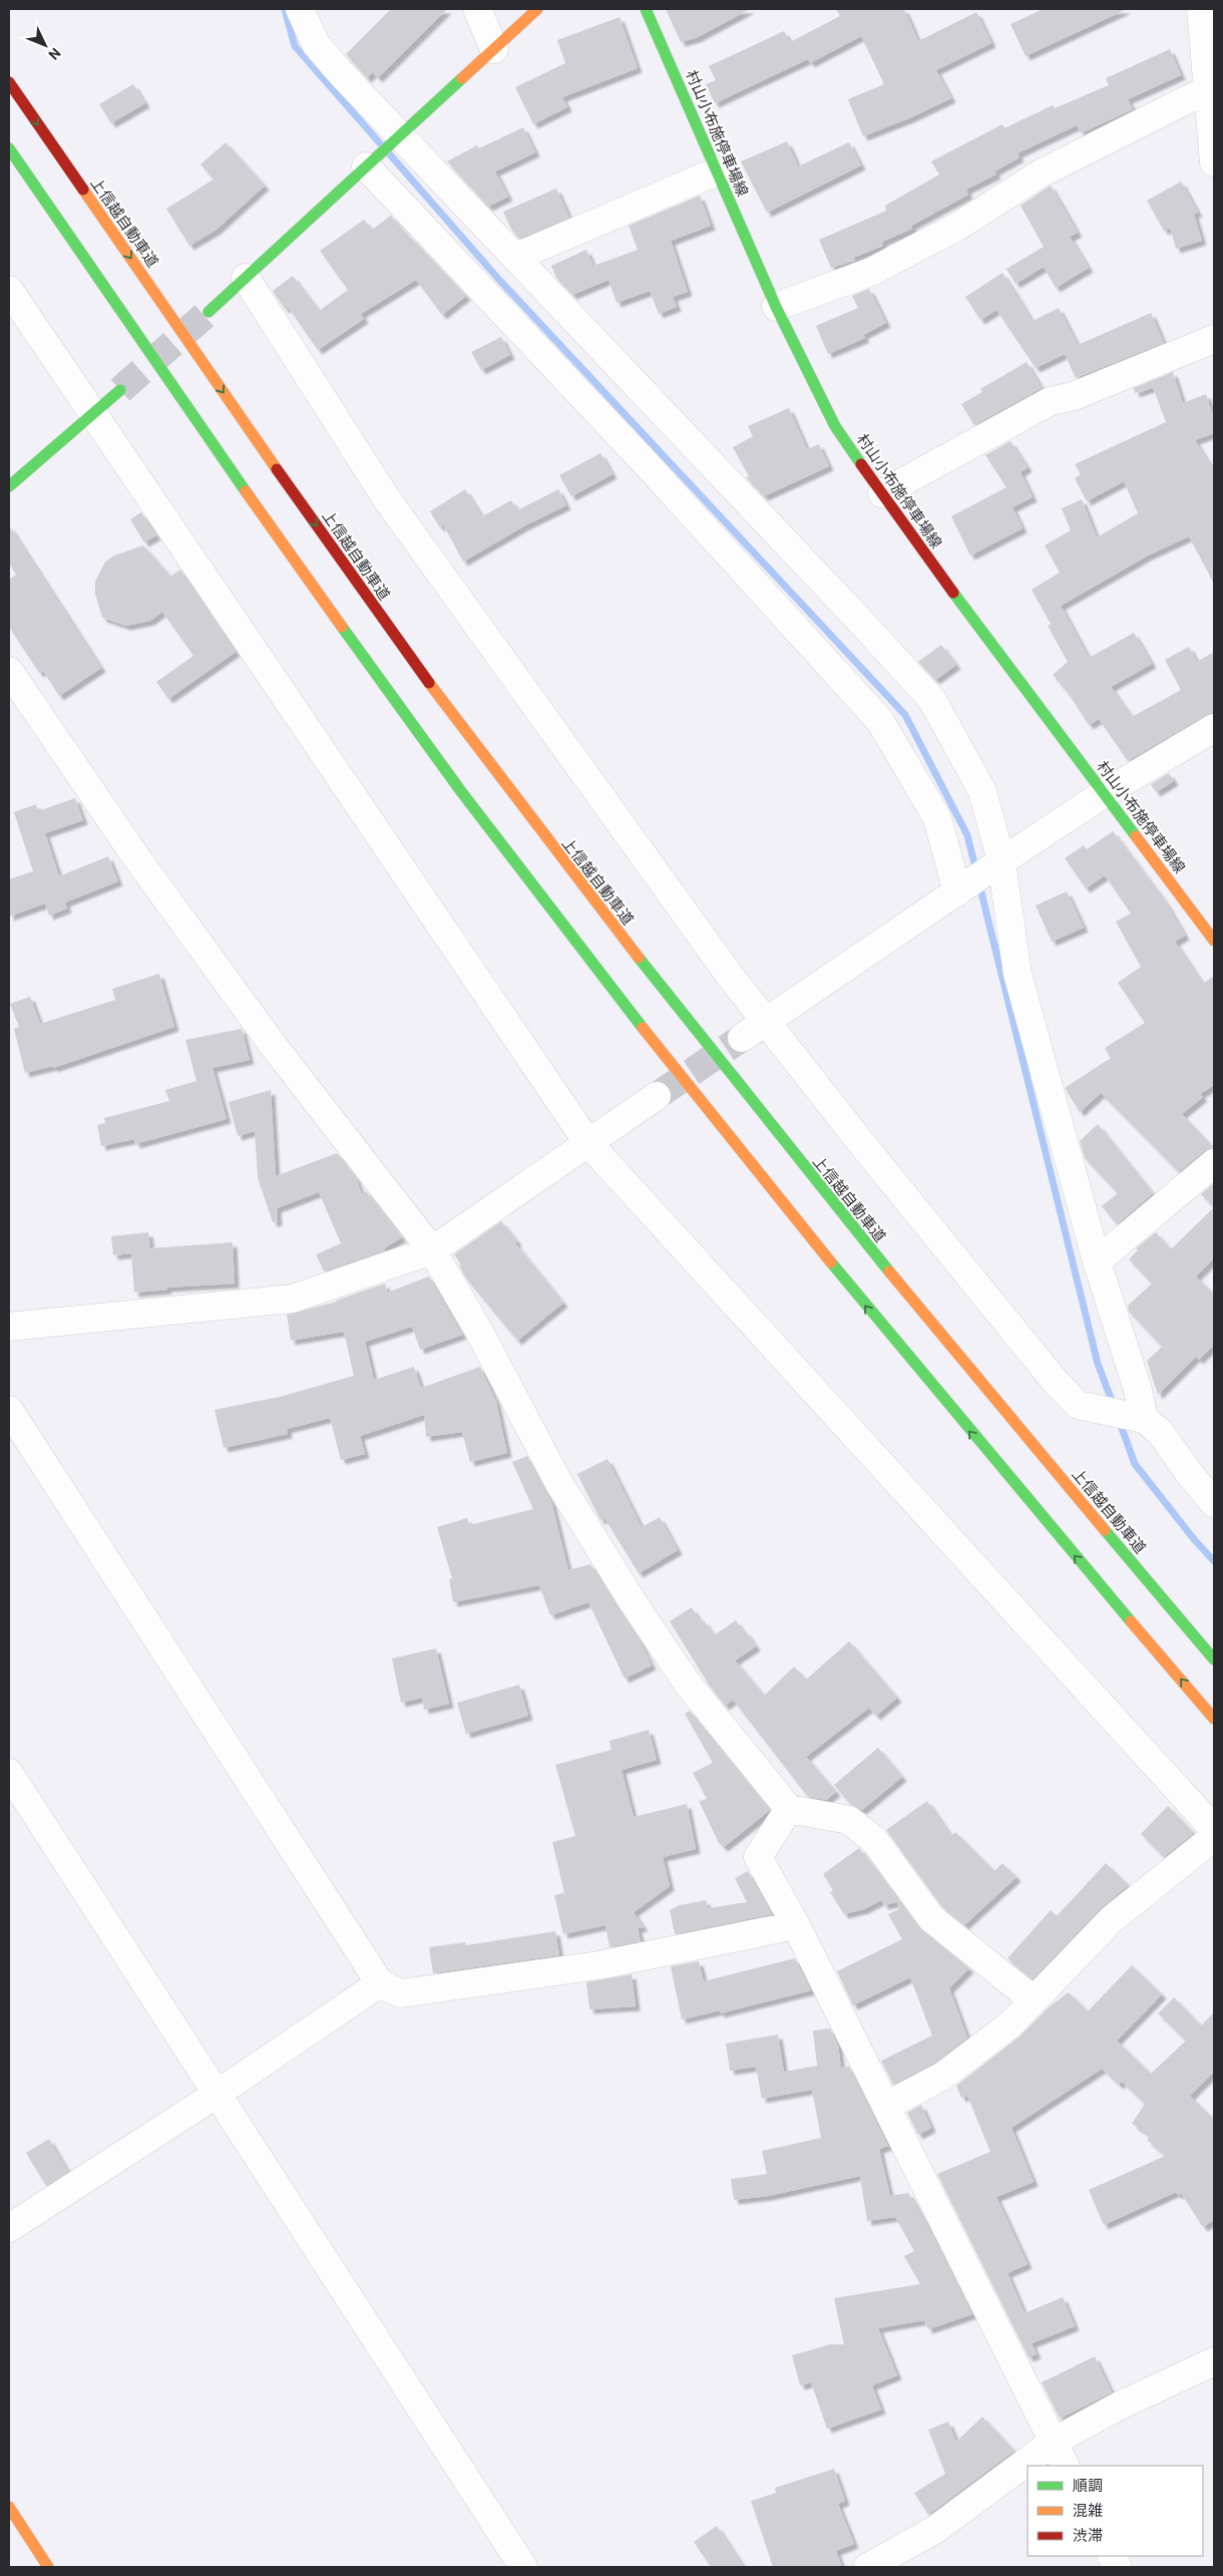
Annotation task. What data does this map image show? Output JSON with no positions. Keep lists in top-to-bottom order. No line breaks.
{"streets":{"main road":["村山小布施停車場線","上信越自動車道"]},"legend":["順調","混雑","渋滞"],"north":"bottom right"}
